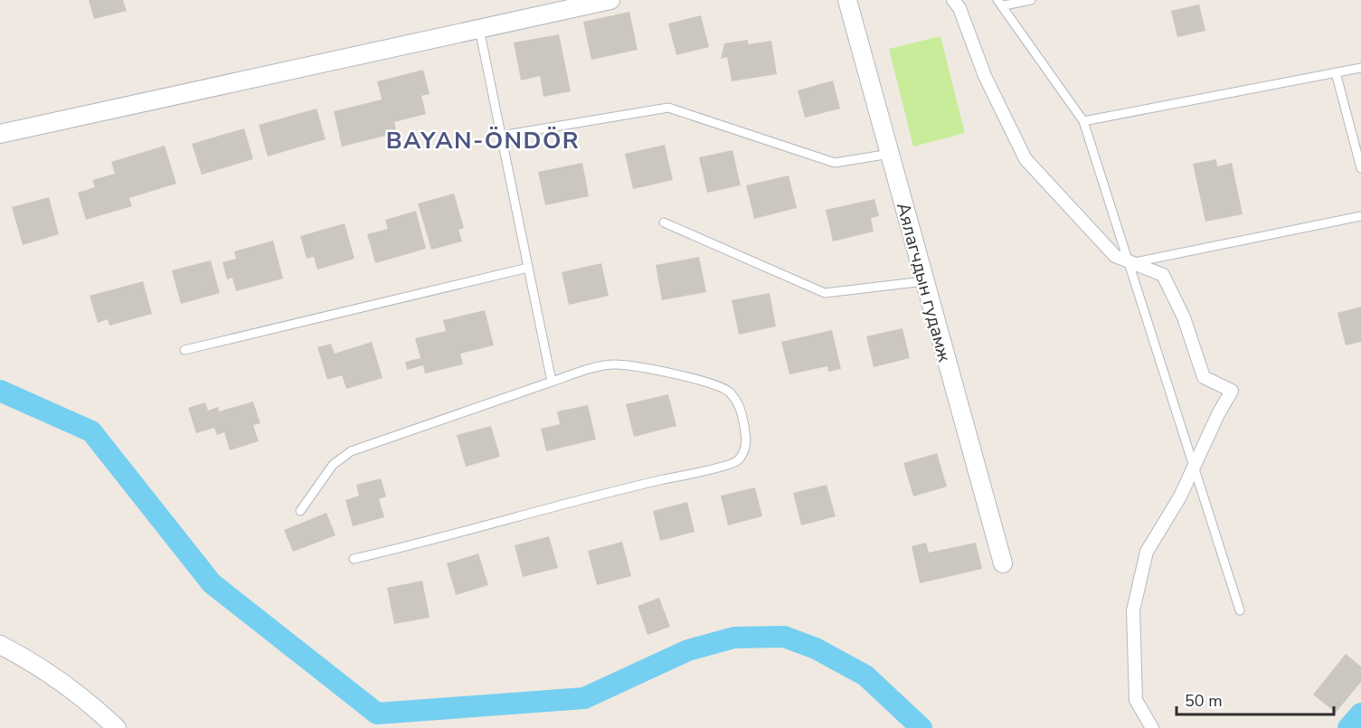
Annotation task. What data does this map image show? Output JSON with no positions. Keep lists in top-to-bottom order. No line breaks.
{"streets":{"street":["Аялагчдын гудамж"]},"districts":["BAYAN-ÖNDÖR"],"scale_bar":"50 m"}
